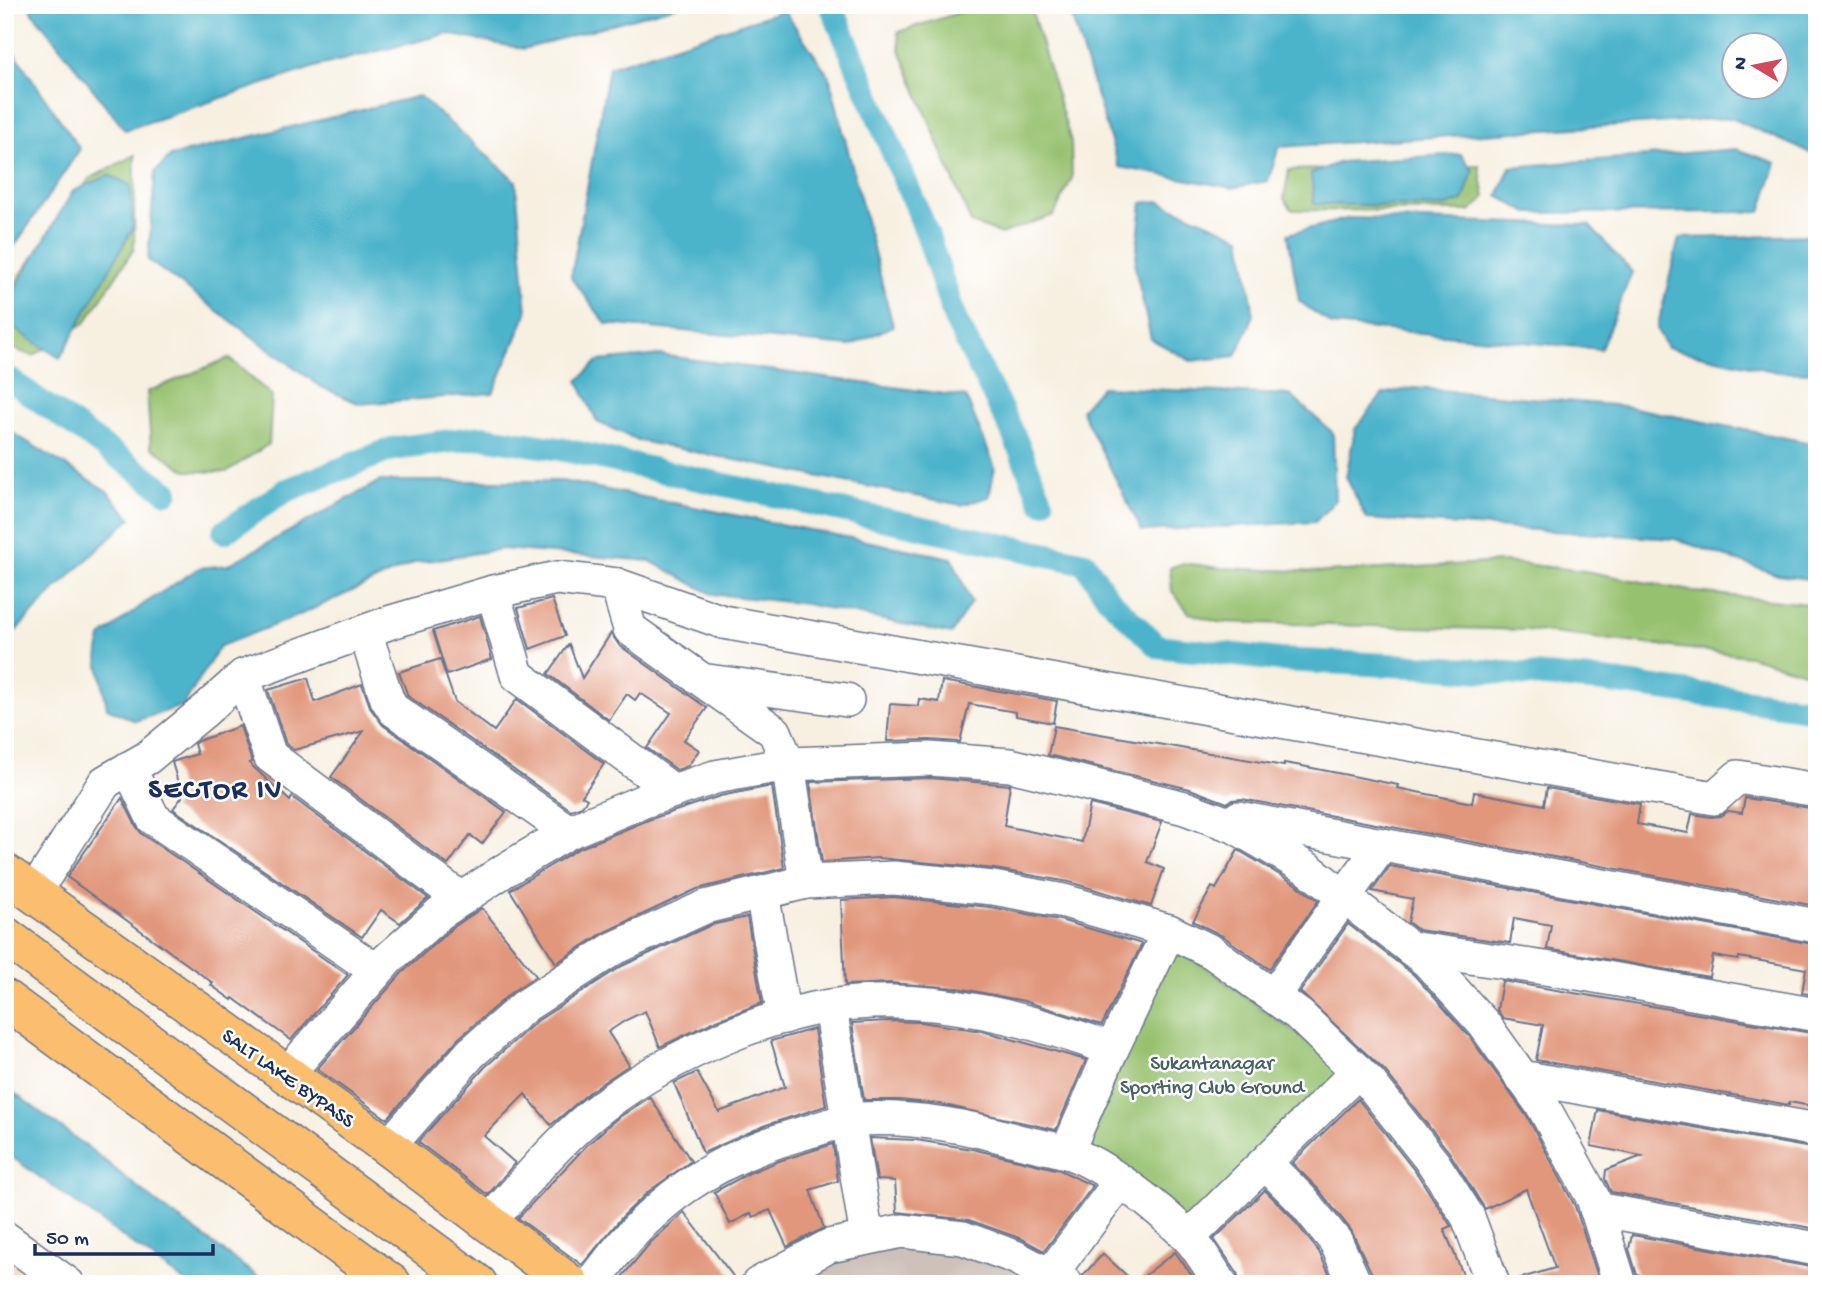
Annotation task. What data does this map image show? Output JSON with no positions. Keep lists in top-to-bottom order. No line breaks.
{"streets":{"main road":["SALT LAKE BYPASS"]},"districts":["SECTOR IV"],"parks":["Sukantanagar Sporting Club Ground"],"scale_bar":"50 m","north":"left"}
